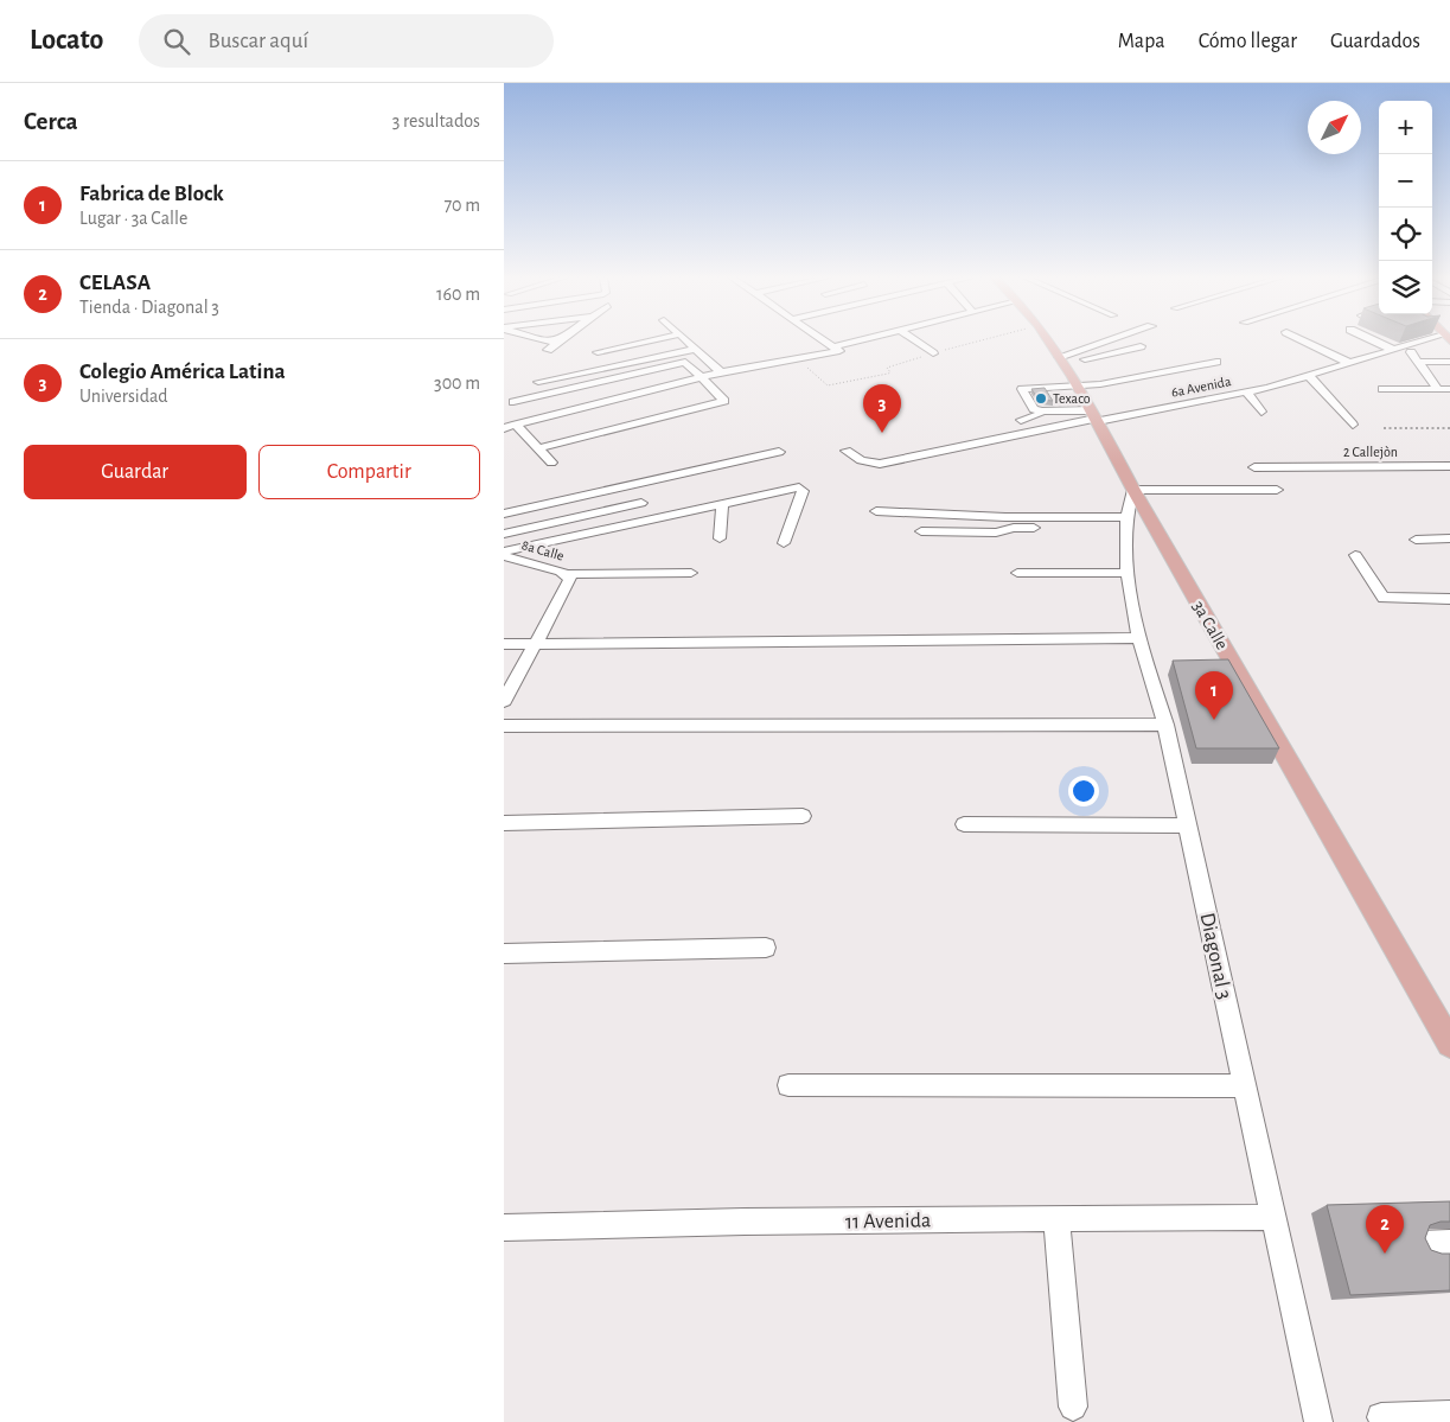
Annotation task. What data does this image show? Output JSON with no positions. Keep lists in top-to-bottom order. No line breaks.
{"streets":{"main road":["3a Calle"],"street":["6a Avenida","2 Callejòn","8a Calle","Diagonal 3","11 Avenida"]},"crossings":[["6a Avenida","3a Calle"],["3a Calle","Diagonal 3"],["Diagonal 3","11 Avenida"]],"places":["Texaco"],"north":"top right","page":{"header":"Locato","search":"Buscar aquí","nav":["Mapa","Cómo llegar","Guardados"],"heading":["Cerca","3 resultados"],"map_buttons":["+","−"],"list":[{"mark":"1","name":"Fabrica de Block","note":"Lugar · 3a Calle","value":"70 m"},{"mark":"2","name":"CELASA","note":"Tienda · Diagonal 3","value":"160 m"},{"mark":"3","name":"Colegio América Latina","note":"Universidad","value":"300 m"}],"pins":["3","1","2"],"buttons":["Guardar","Compartir"]}}
